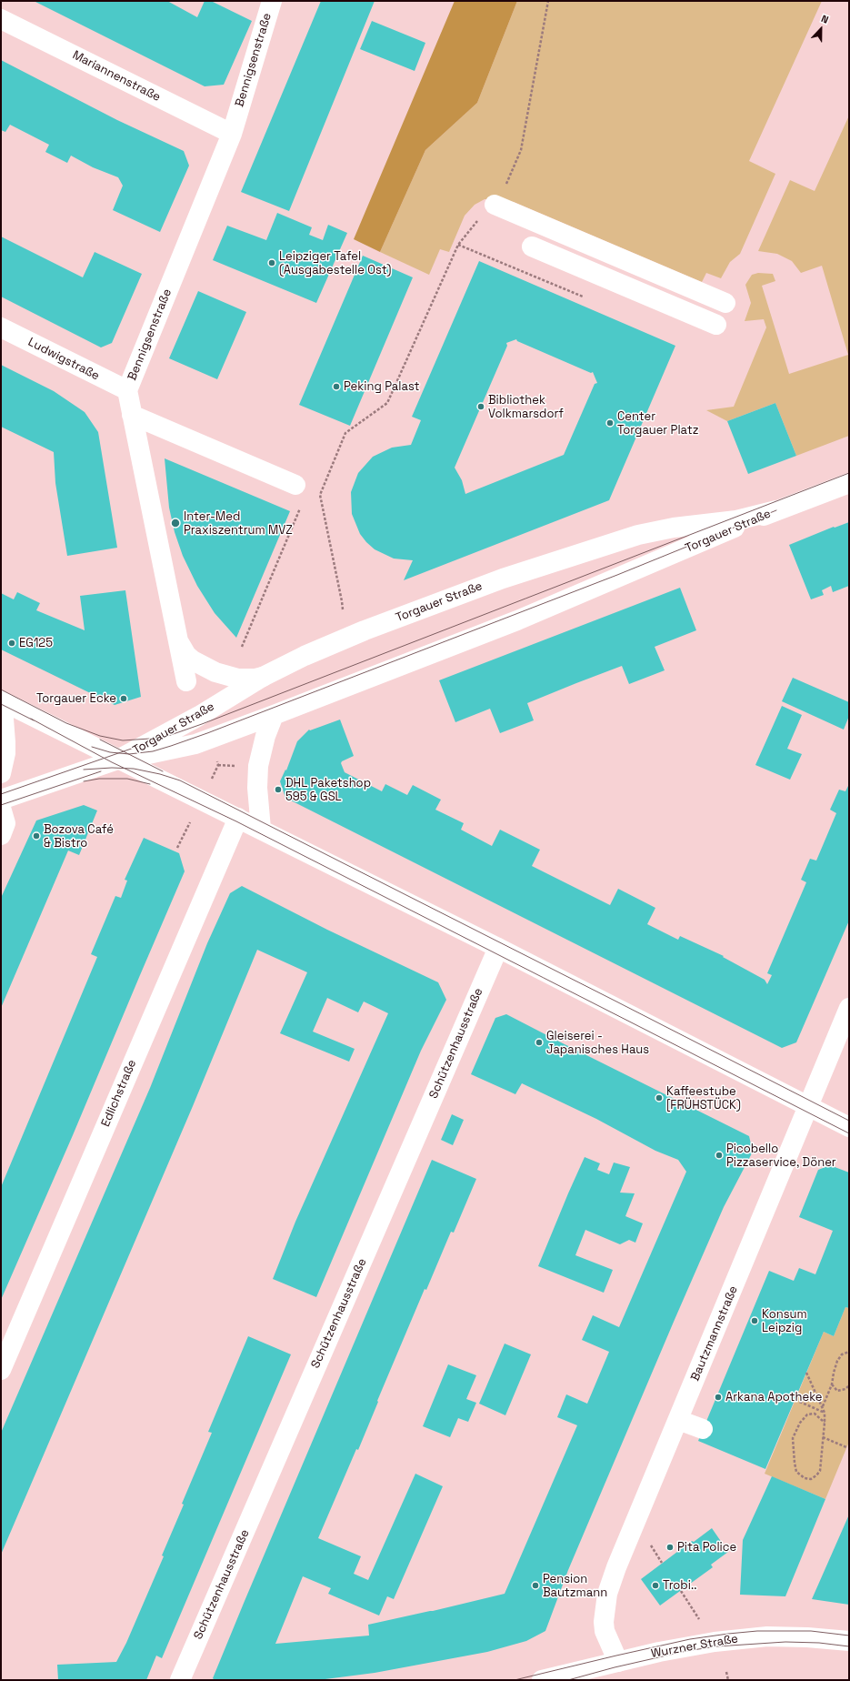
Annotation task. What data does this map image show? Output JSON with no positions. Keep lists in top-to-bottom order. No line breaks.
{"streets":{"street":["Bennigsenstraße","Mariannenstraße","Ludwigstraße","Torgauer Straße","Schützenhausstraße","Edlichstraße","Bautzmannstraße","Wurzner Straße"]},"crossings":[["Bennigsenstraße","Mariannenstraße"],["Bennigsenstraße","Ludwigstraße"],["Bautzmannstraße","Wurzner Straße"]],"places":["Leipziger Tafel (Ausgabestelle Ost)","Peking Palast","Bibliothek Volkmarsdorf","Center Torgauer Platz","Inter-Med Praxiszentrum MVZ","EG125","Torgauer Ecke","DHL Paketshop 595 & GSL","Bozova Café & Bistro","Gleiserei - Japanisches Haus","Kaffeestube [FRÜHSTÜCK)","Picobello Pizzaservice, Döner","Konsum Leipzig","Arkana Apotheke","Pita Police","Pension Bautzmann","Trobi.."],"north":"top"}
